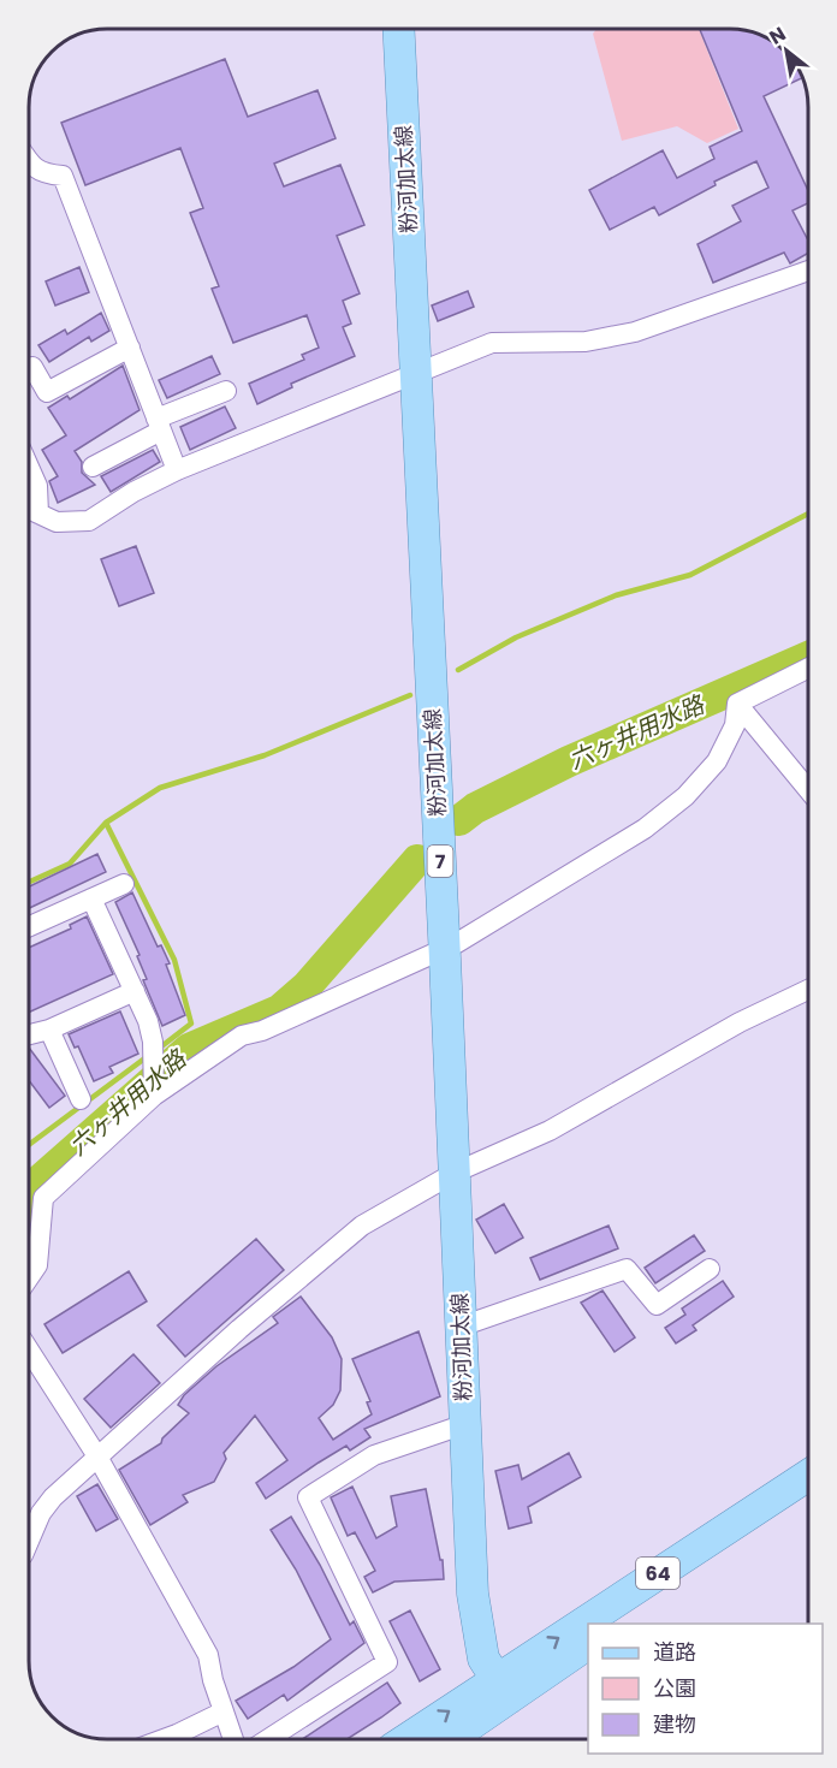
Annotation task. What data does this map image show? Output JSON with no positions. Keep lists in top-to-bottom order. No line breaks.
{"streets":{"main road":["粉河加太線","7","64"]},"crossings":[["粉河加太線","64"]],"water":["六ヶ井用水路"],"legend":["道路","公園","建物"],"north":"top left"}
